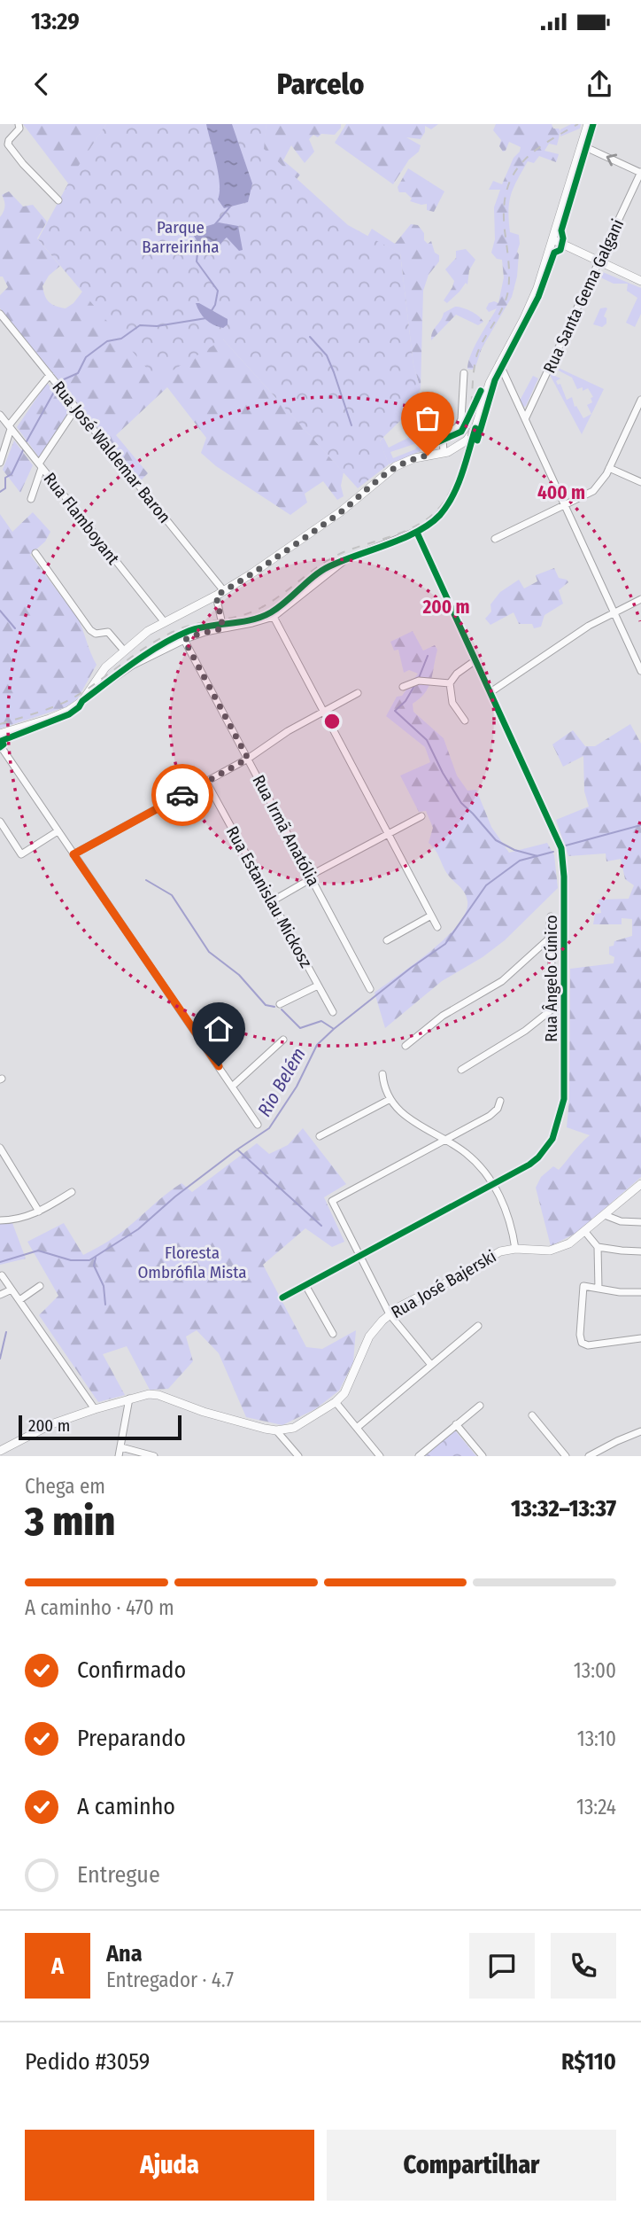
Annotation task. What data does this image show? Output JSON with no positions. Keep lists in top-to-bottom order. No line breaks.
{"streets":{"main road":["Rua José Bajerski"],"street":["Rua Santa Gema Galgani","Rua José Waldemar Baron","Rua Flamboyant","Rua Irmã Anatólia","Rua Estanislau Mickosz","Rua Ângelo Cúnico"]},"water":["Rio Belém"],"parks":["Parque Barreirinha","Floresta Ombrófila Mista"],"scale_bar":"200 m","page":{"status":"13:29","header":"Parcelo","scale":"200 m","heading":["3 min","Chega em","13:32–13:37"],"panel":["Ana","Entregador · 4.7","Pedido #3059","R$110"],"bar":"A caminho · 470 m","list":[["Confirmado","13:00"],["Preparando","13:10"],["A caminho","13:24"],"Entregue"],"round":"A","buttons":["Ajuda","Compartilhar"]},"rings":["400 m","200 m"]}
